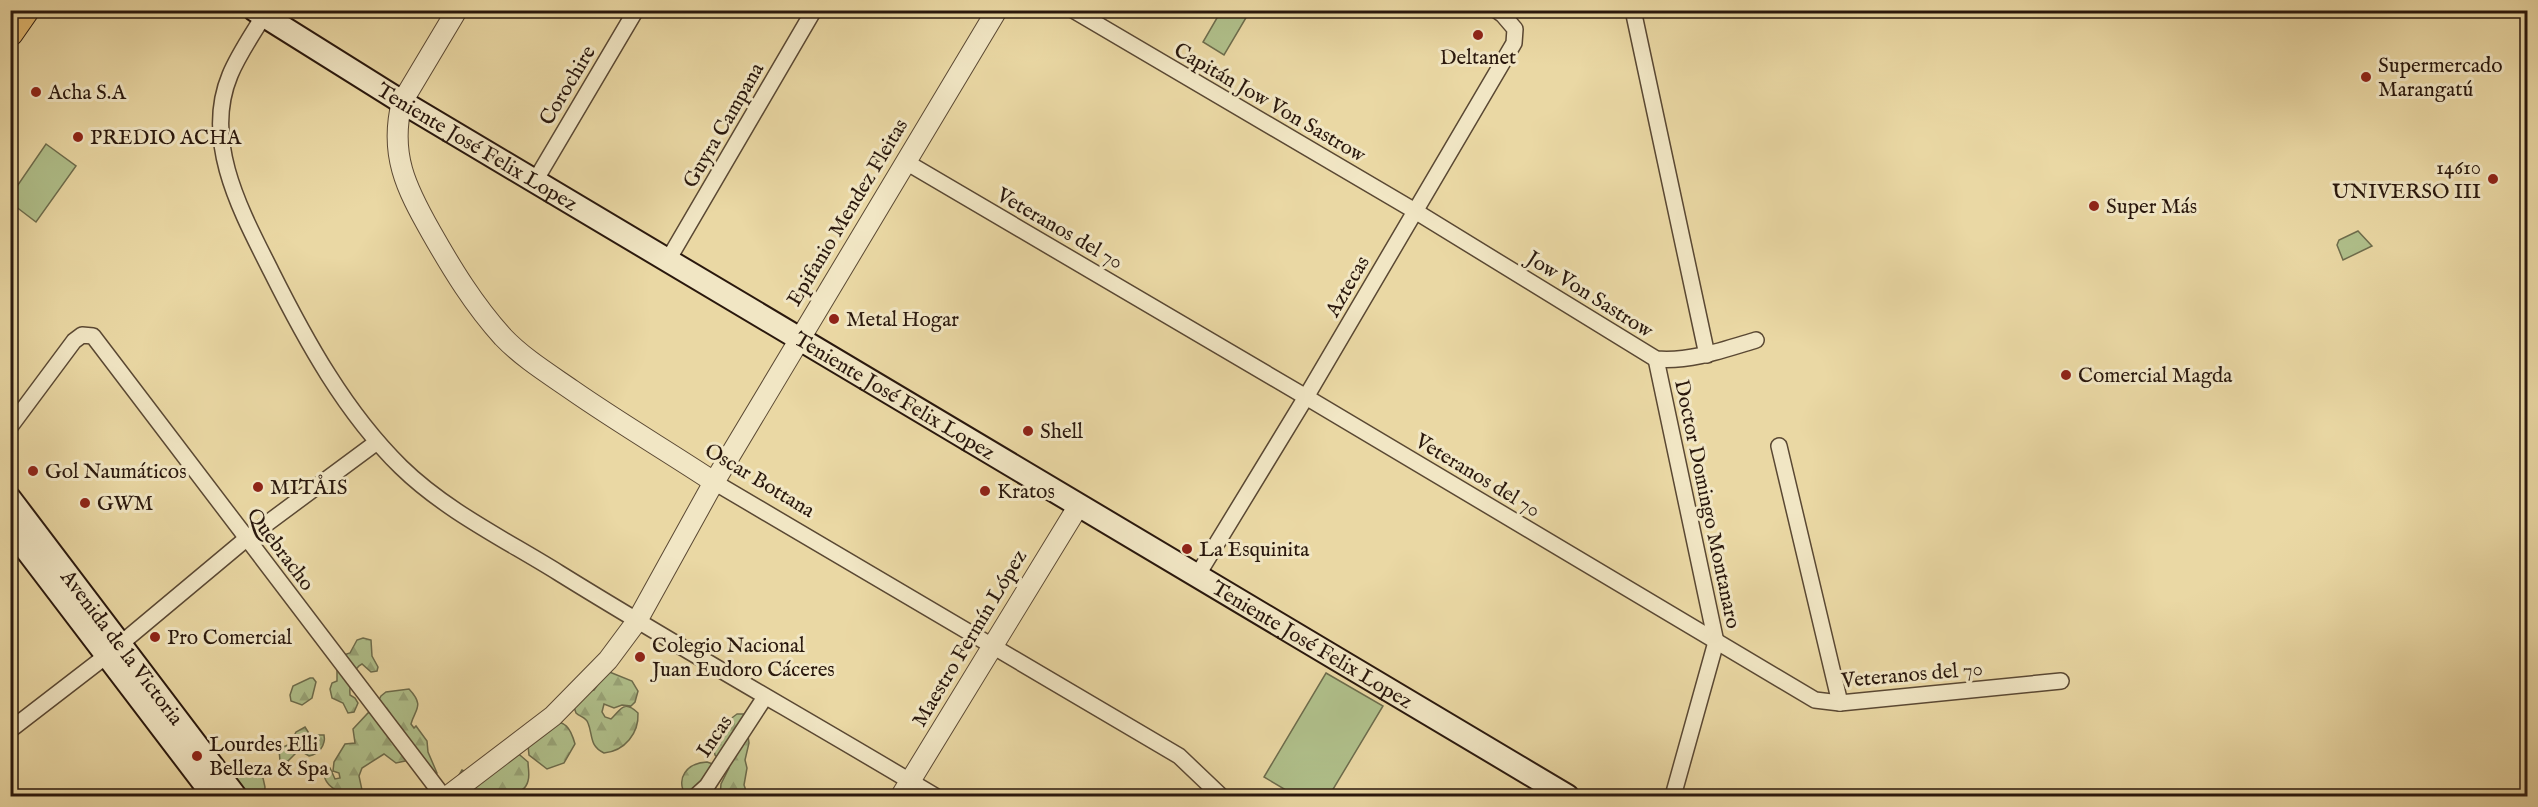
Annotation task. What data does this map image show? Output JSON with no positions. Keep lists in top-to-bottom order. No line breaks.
{"streets":{"main road":["Teniente José Felix Lopez","Avenida de la Victoria"],"street":["Corochire","Capitán Jow Von Sastrow","Guyra Campana","Epifanio Mendez Fleitas","Veteranos del 70","Aztecas","Jow Von Sastrow","Oscar Bottana","Doctor Domingo Montanaro","Quebracho","Maestro Fermín López","Incas"]},"crossings":[["Corochire","Teniente José Felix Lopez"],["Capitán Jow Von Sastrow","Aztecas"],["Capitán Jow Von Sastrow","Jow Von Sastrow"],["Guyra Campana","Teniente José Felix Lopez"],["Teniente José Felix Lopez","Epifanio Mendez Fleitas"],["Teniente José Felix Lopez","Aztecas"],["Teniente José Felix Lopez","Oscar Bottana"],["Teniente José Felix Lopez","Maestro Fermín López"],["Epifanio Mendez Fleitas","Veteranos del 70"],["Epifanio Mendez Fleitas","Oscar Bottana"],["Epifanio Mendez Fleitas","Quebracho"],["Veteranos del 70","Aztecas"],["Veteranos del 70","Doctor Domingo Montanaro"],["Aztecas","Jow Von Sastrow"],["Jow Von Sastrow","Doctor Domingo Montanaro"],["Oscar Bottana","Maestro Fermín López"]],"places":["Deltanet","Supermercado Marangatú","Acha S.A","PREDIO ACHA","14610 UNIVERSO III","Super Más","Metal Hogar","Comercial Magda","Shell","Gol Naumáticos","MITÅIS","Kratos","GWM","La Esquinita","Pro Comercial","Colegio Nacional Juan Eudoro Cáceres","Lourdes Elli Belleza & Spa"]}
